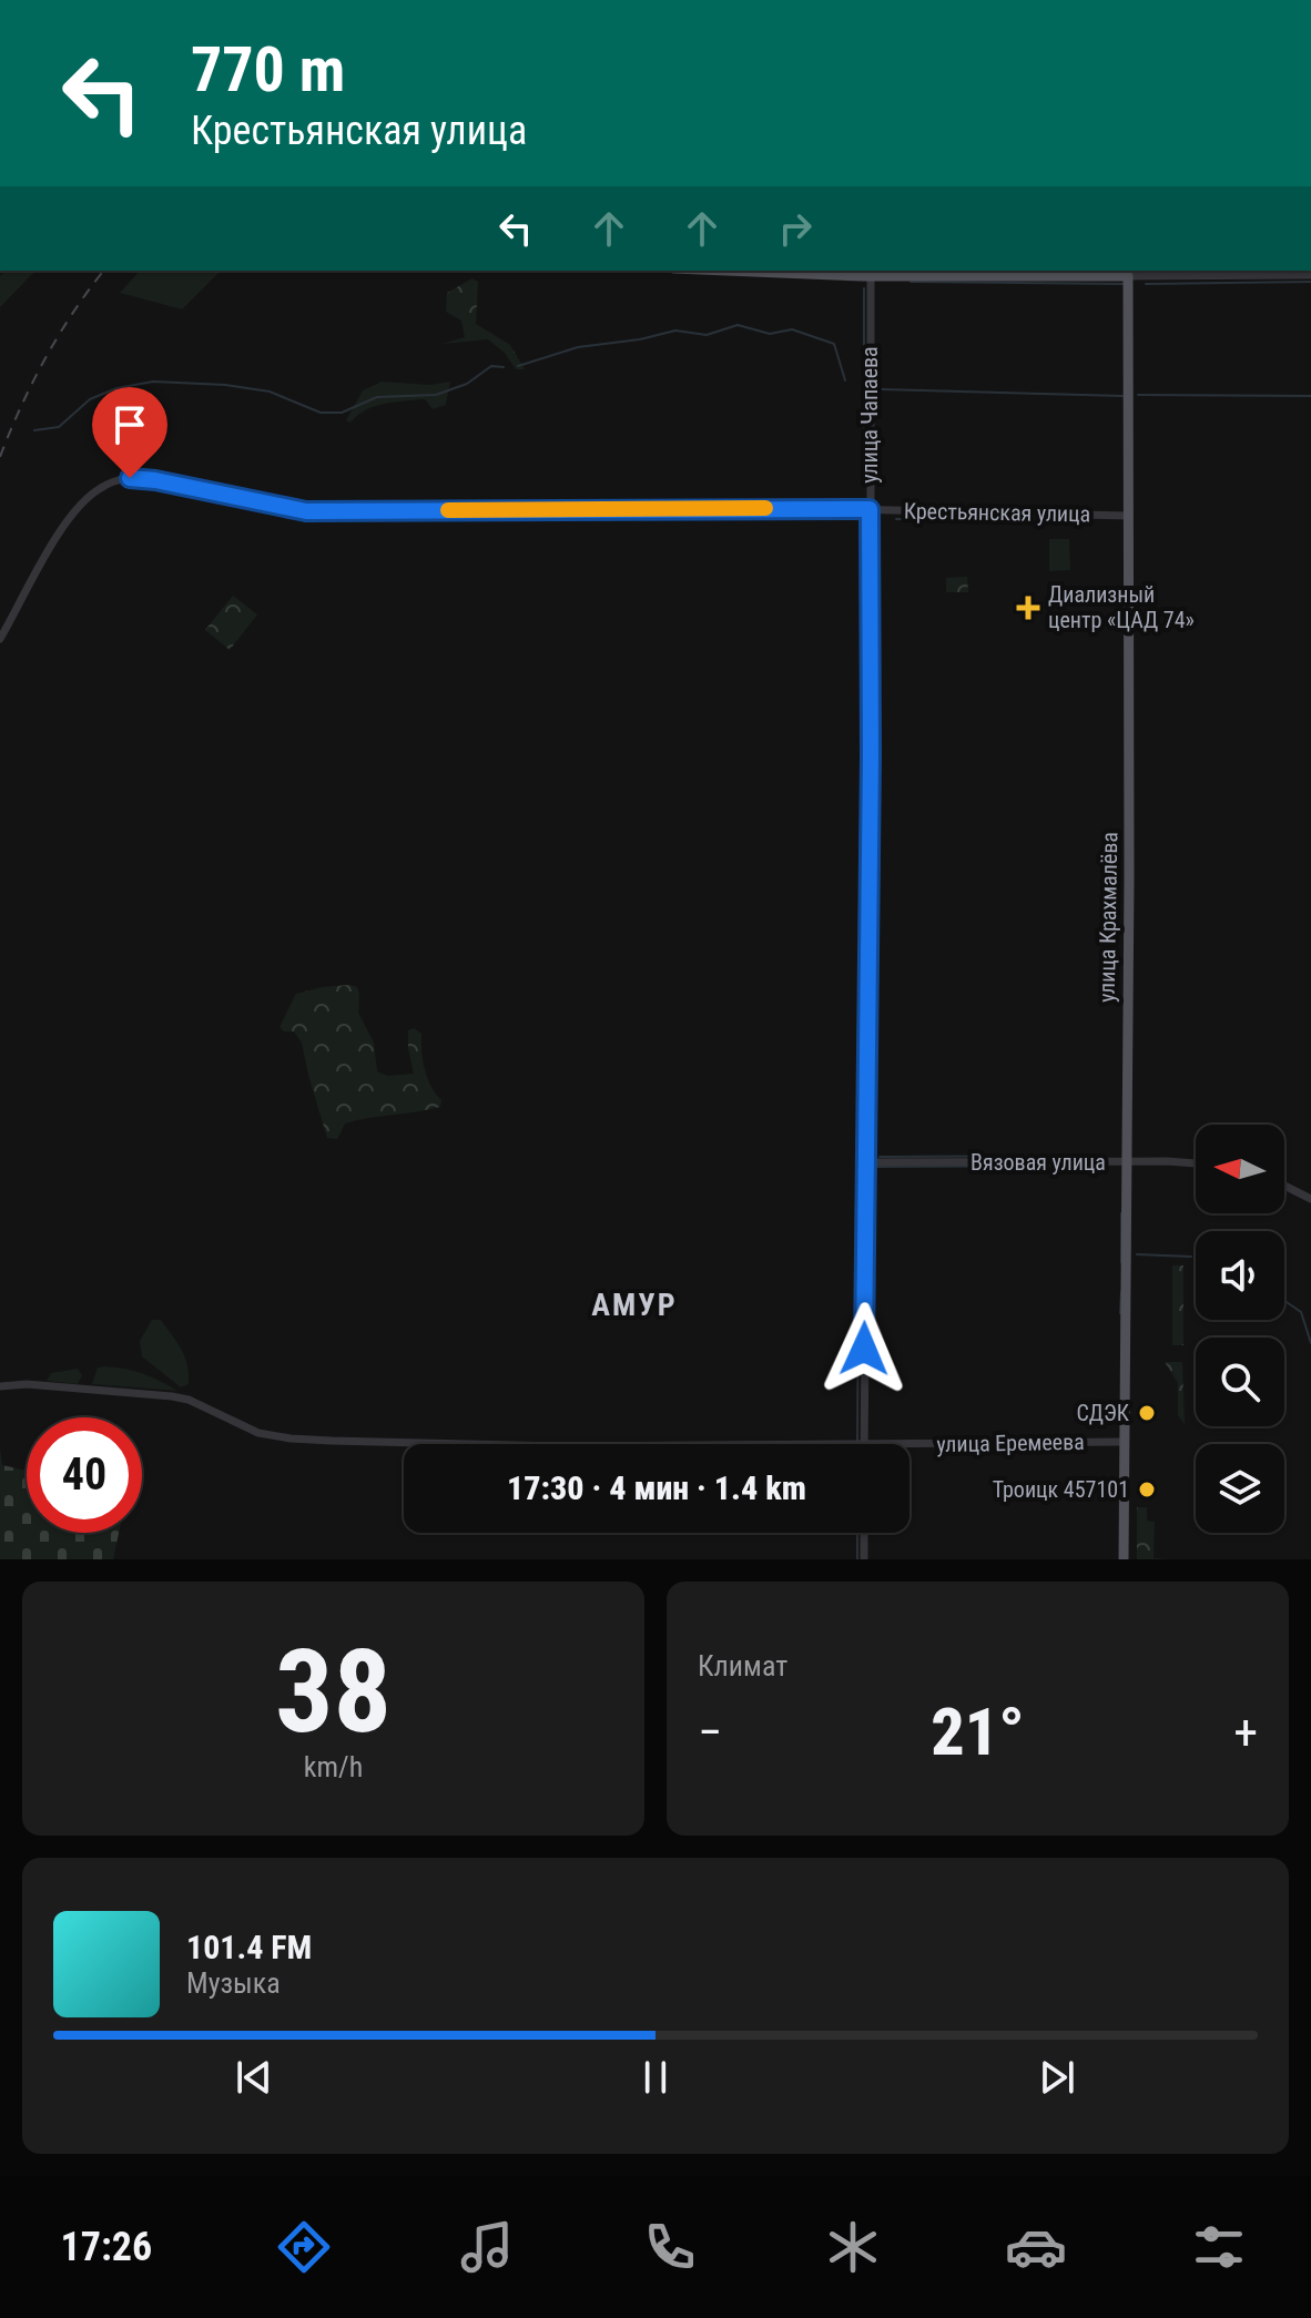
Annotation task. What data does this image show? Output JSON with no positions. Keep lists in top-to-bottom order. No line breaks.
{"streets":{"main road":["улица Крахмалёва"],"street":["улица Чапаева","Крестьянская улица","Вязовая улица","улица Еремеева"]},"crossings":[["улица Чапаева","Крестьянская улица"],["улица Чапаева","Вязовая улица"],["улица Чапаева","улица Еремеева"],["Крестьянская улица","улица Крахмалёва"],["улица Крахмалёва","Вязовая улица"],["улица Крахмалёва","улица Еремеева"]],"districts":["АМУР"],"places":{"health":["Диализный центр «ЦАД 74»"],"other":["СДЭК","Троицк 457101"]},"north":"left","page":{"turn":["770 m","Крестьянская улица"],"limit":"40","trip":"17:30 · 4 мин · 1.4 km","tile":[["38","km/h"],"Климат"],"heat":["−","21°","+"],"song":["101.4 FM","Музыка"],"tabs":"17:26"}}
